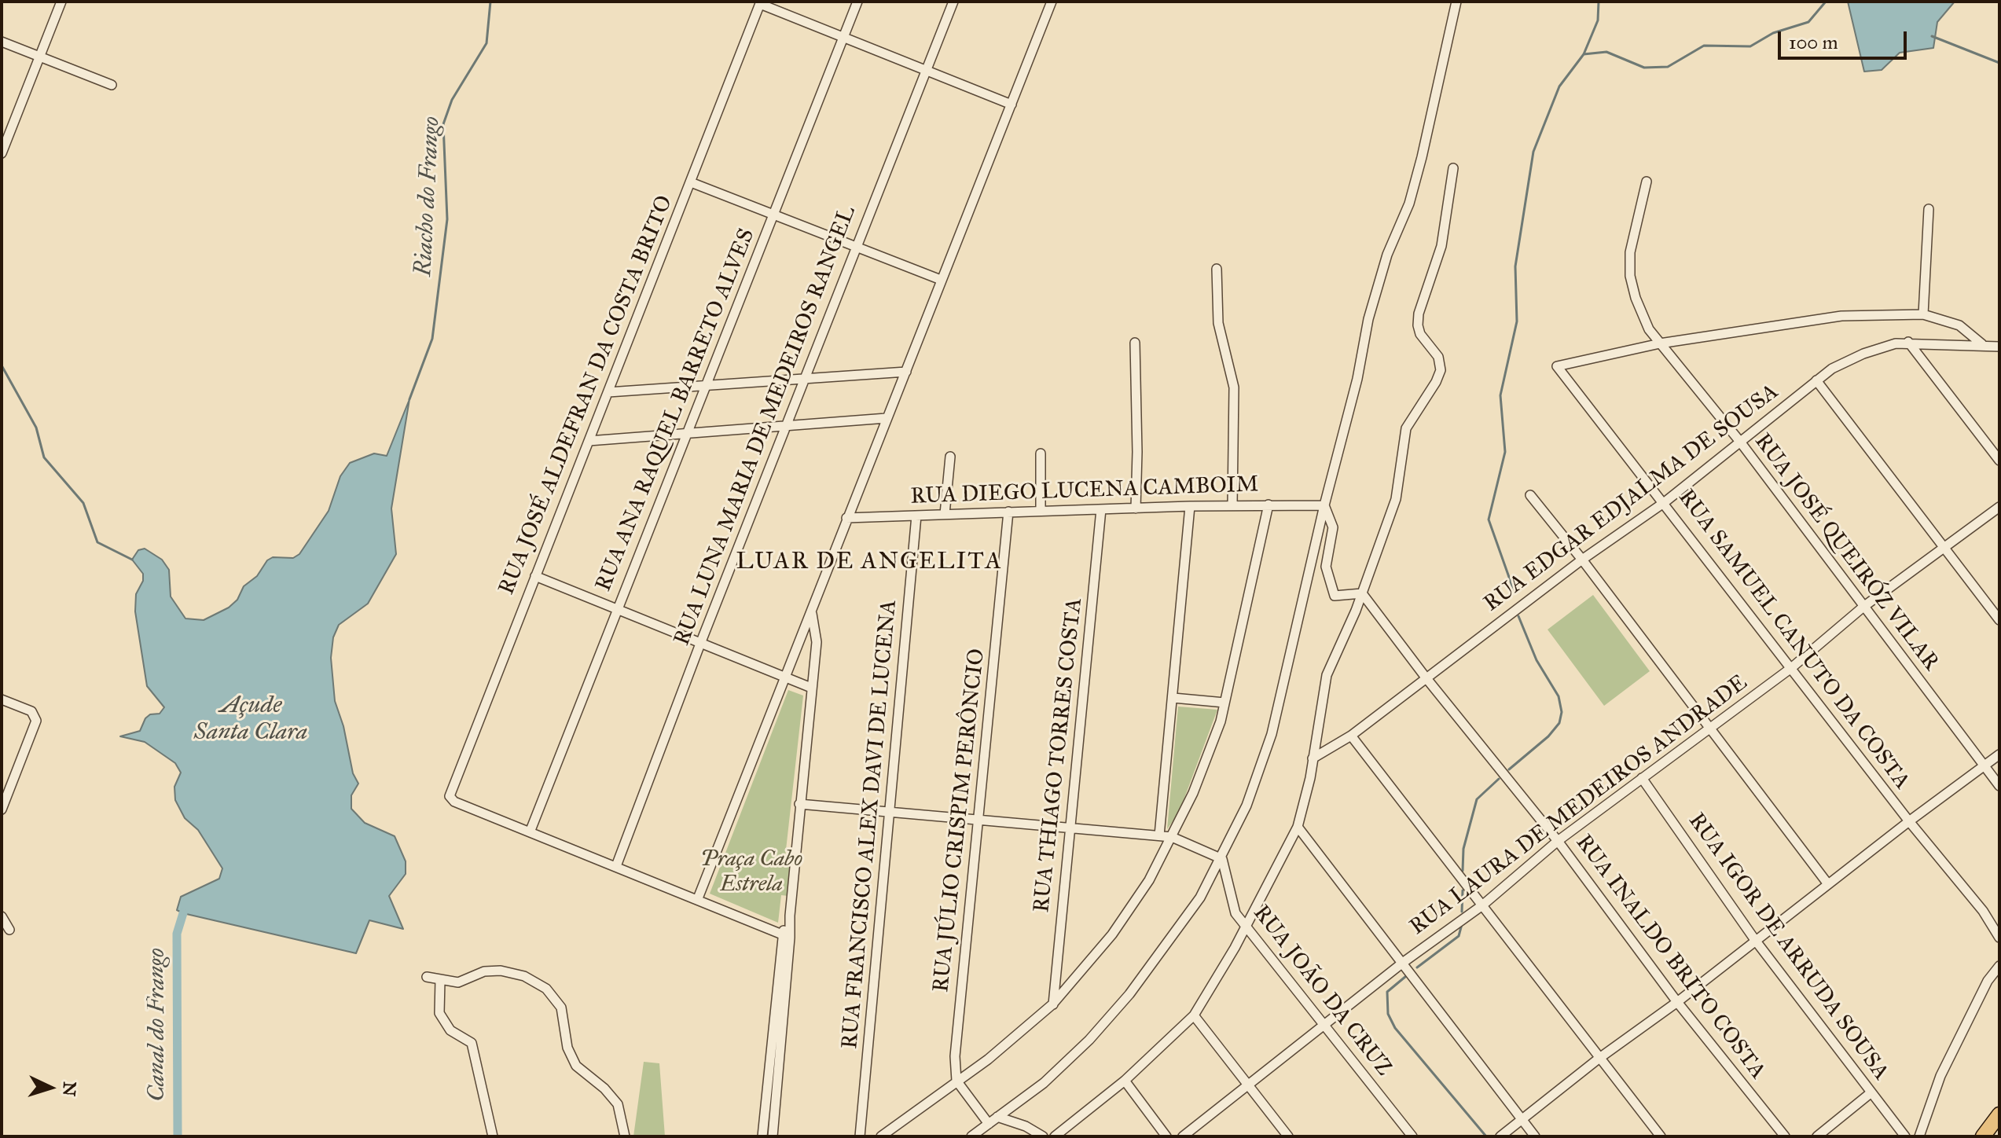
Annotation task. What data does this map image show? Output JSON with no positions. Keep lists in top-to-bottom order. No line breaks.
{"streets":{"street":["RUA JOSÉ ALDEFRAN DA COSTA BRITO","RUA ANA RAQUEL BARRETO ALVES","RUA LUNA MARIA DE MEDEIROS RANGEL","RUA DIEGO LUCENA CAMBOIM","RUA EDGAR EDJALMA DE SOUSA","RUA JOSÉ QUEIRÓZ VILAR","RUA SAMUEL CANUTO DA COSTA","RUA THIAGO TORRES COSTA","RUA LAURA DE MEDEIROS ANDRADE","RUA JÚLIO CRISPIM PERÔNCIO","RUA FRANCISCO ALEX DAVI DE LUCENA","RUA IGOR DE ARRUDA SOUSA","RUA INALDO BRITO COSTA","RUA JOÃO DA CRUZ"]},"crossings":[["RUA JOSÉ ALDEFRAN DA COSTA BRITO","RUA ANA RAQUEL BARRETO ALVES"],["RUA DIEGO LUCENA CAMBOIM","RUA THIAGO TORRES COSTA"],["RUA DIEGO LUCENA CAMBOIM","RUA JÚLIO CRISPIM PERÔNCIO"],["RUA DIEGO LUCENA CAMBOIM","RUA FRANCISCO ALEX DAVI DE LUCENA"],["RUA EDGAR EDJALMA DE SOUSA","RUA JOSÉ QUEIRÓZ VILAR"],["RUA EDGAR EDJALMA DE SOUSA","RUA SAMUEL CANUTO DA COSTA"],["RUA EDGAR EDJALMA DE SOUSA","RUA INALDO BRITO COSTA"],["RUA JOSÉ QUEIRÓZ VILAR","RUA SAMUEL CANUTO DA COSTA"],["RUA JOSÉ QUEIRÓZ VILAR","RUA LAURA DE MEDEIROS ANDRADE"],["RUA SAMUEL CANUTO DA COSTA","RUA LAURA DE MEDEIROS ANDRADE"],["RUA LAURA DE MEDEIROS ANDRADE","RUA IGOR DE ARRUDA SOUSA"],["RUA LAURA DE MEDEIROS ANDRADE","RUA INALDO BRITO COSTA"],["RUA LAURA DE MEDEIROS ANDRADE","RUA JOÃO DA CRUZ"]],"districts":["LUAR DE ANGELITA"],"water":["Riacho do Frango","Açude Santa Clara","Canal do Frango"],"parks":["Praça Cabo Estrela"],"scale_bar":"100 m","north":"right"}
